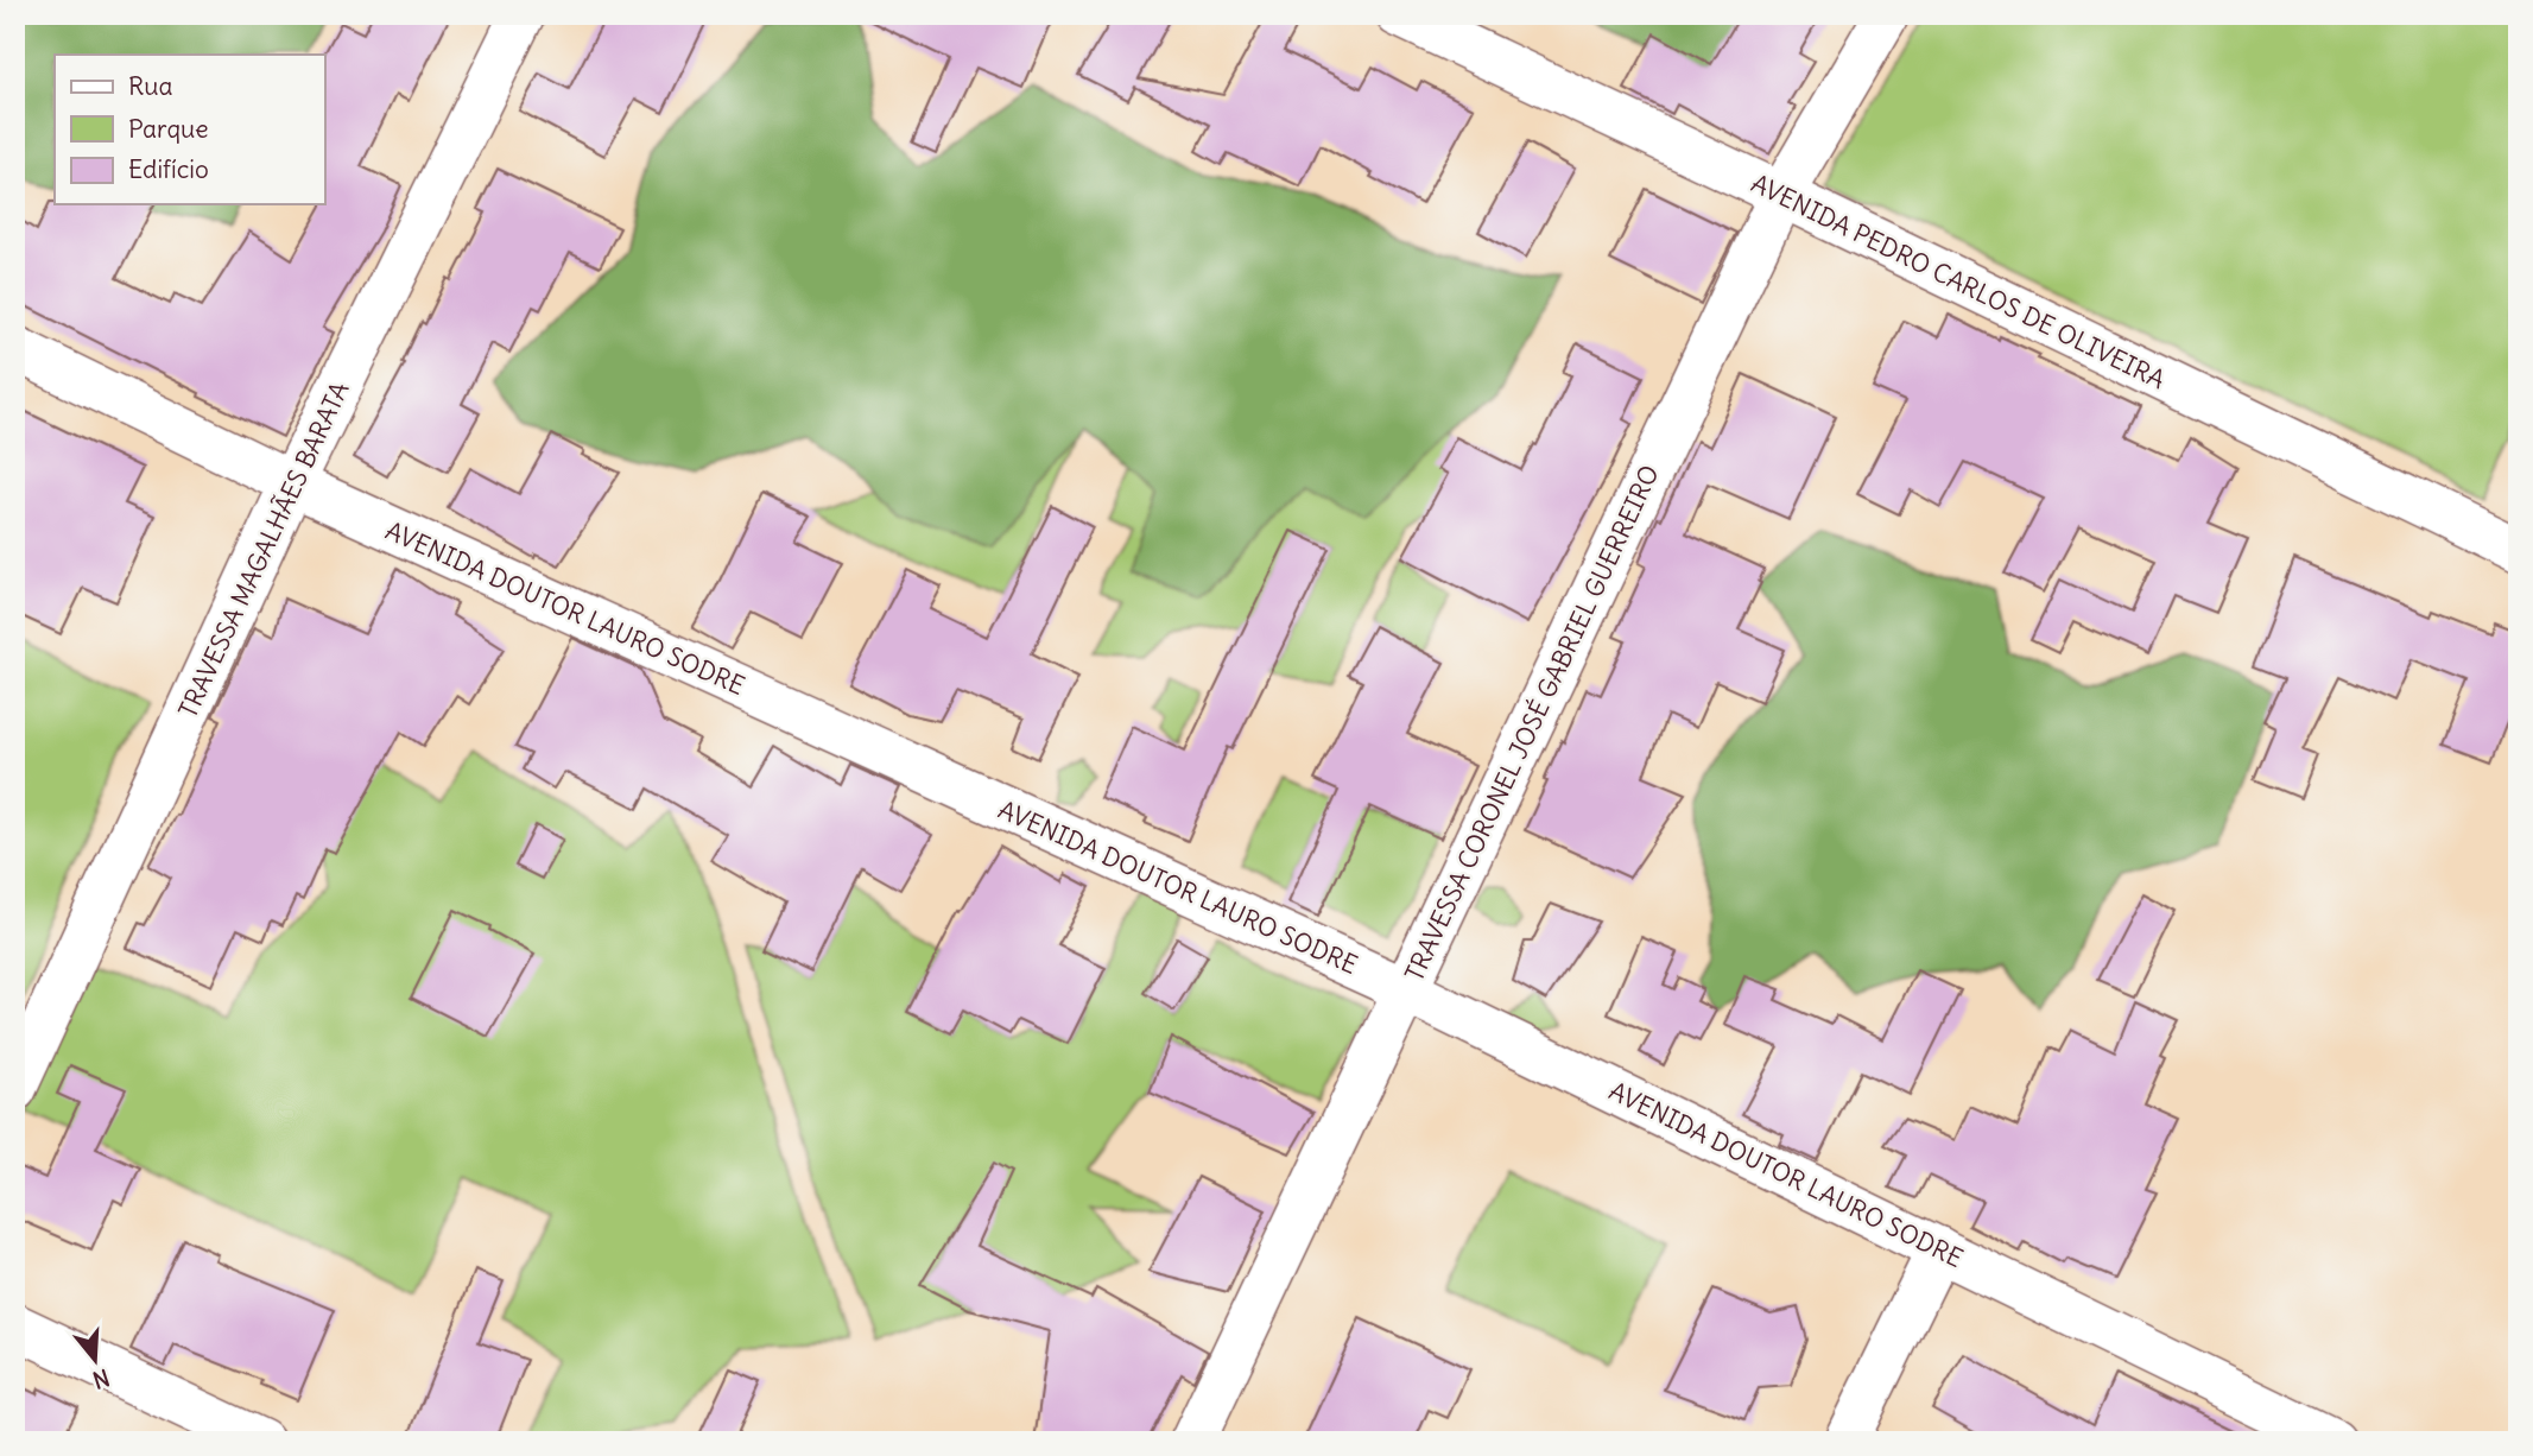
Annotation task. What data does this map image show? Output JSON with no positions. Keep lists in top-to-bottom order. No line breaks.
{"streets":{"street":["AVENIDA PEDRO CARLOS DE OLIVEIRA","TRAVESSA MAGALHÃES BARATA","AVENIDA DOUTOR LAURO SODRE","TRAVESSA CORONEL JOSÉ GABRIEL GUERREIRO"]},"crossings":[["AVENIDA PEDRO CARLOS DE OLIVEIRA","TRAVESSA CORONEL JOSÉ GABRIEL GUERREIRO"],["TRAVESSA MAGALHÃES BARATA","AVENIDA DOUTOR LAURO SODRE"],["AVENIDA DOUTOR LAURO SODRE","TRAVESSA CORONEL JOSÉ GABRIEL GUERREIRO"]],"legend":["Rua","Parque","Edifício"],"north":"bottom"}
